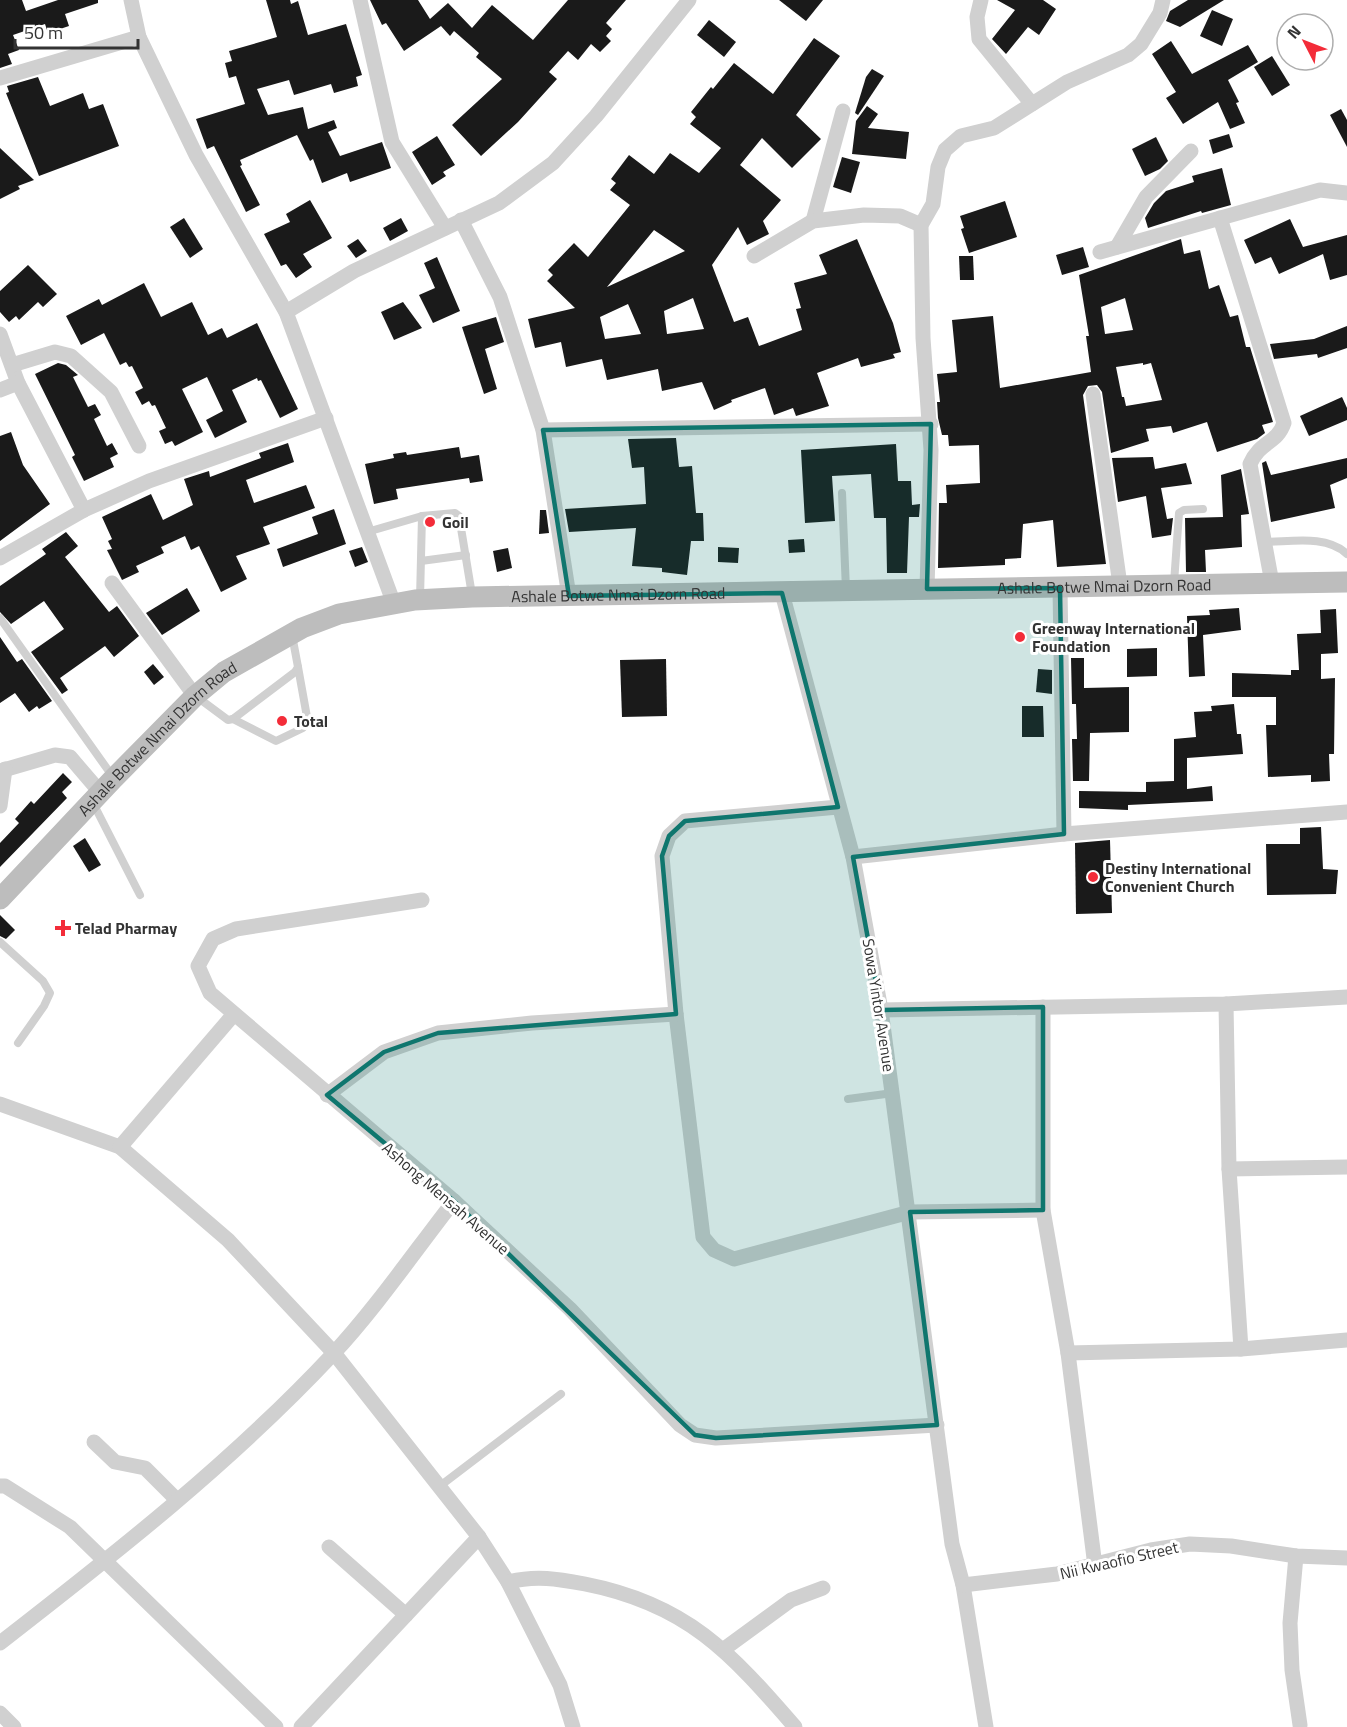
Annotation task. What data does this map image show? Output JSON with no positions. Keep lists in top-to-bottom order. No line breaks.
{"streets":{"main road":["Ashale Botwe Nmai Dzorn Road"],"street":["Sowa Yintor Avenue","Ashong Mensah Avenue","Nii Kwaofio Street"]},"crossings":[["Ashale Botwe Nmai Dzorn Road","Sowa Yintor Avenue"],["Sowa Yintor Avenue","Ashong Mensah Avenue"],["Sowa Yintor Avenue","Nii Kwaofio Street"]],"places":{"other":["Goil","Greenway International Foundation","Total","Destiny International Convenient Church"],"health":["Telad Pharmay"]},"scale_bar":"50 m","north":"top left"}
